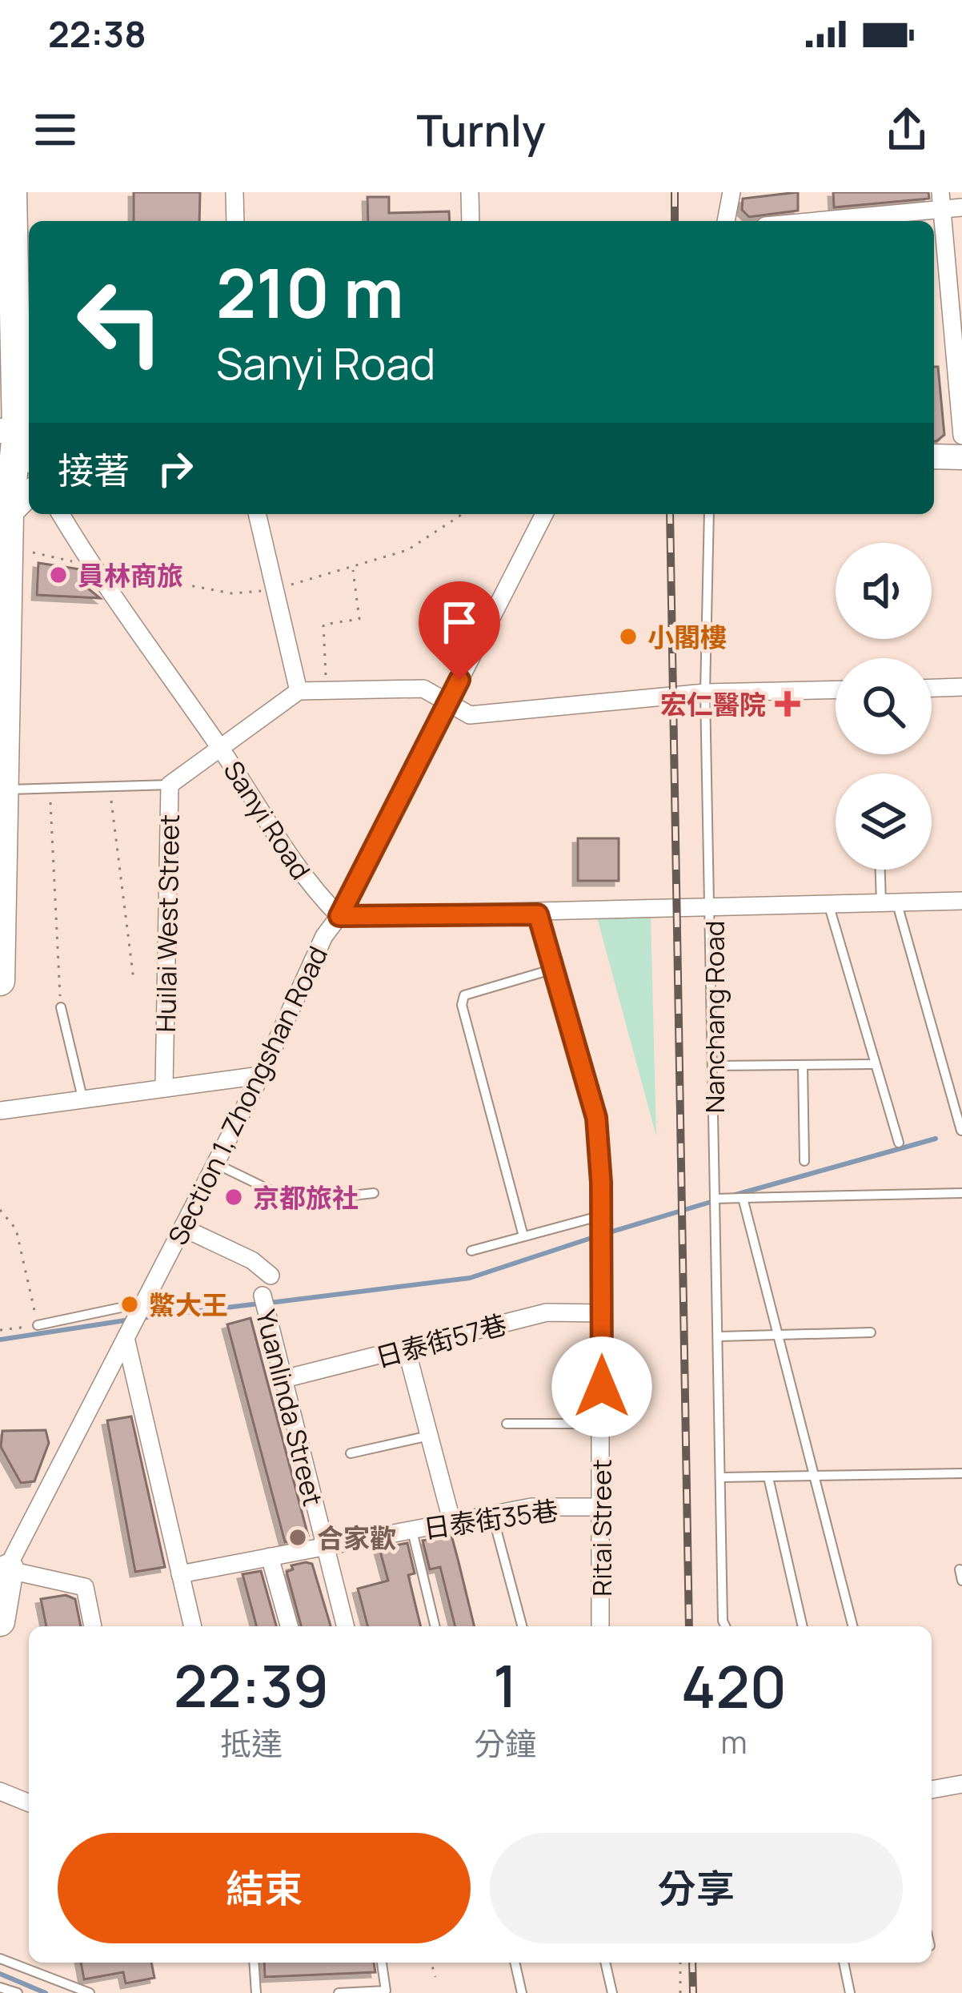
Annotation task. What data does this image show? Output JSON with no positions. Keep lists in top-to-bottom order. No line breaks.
{"streets":{"street":["Sanyi Road","Huilai West Street","Nanchang Road","Section 1, Zhongshan Road","日泰街57巷","Yuanlinda Street","日泰街35巷","Ritai Street"]},"crossings":[["Sanyi Road","Huilai West Street"],["Sanyi Road","Section 1, Zhongshan Road"],["日泰街57巷","Yuanlinda Street"],["日泰街57巷","Ritai Street"],["Yuanlinda Street","日泰街35巷"],["日泰街35巷","Ritai Street"]],"places":{"other":["員林商旅","小閣樓","京都旅社","鱉大王","合家歡"],"health":["宏仁醫院"]},"page":{"status":"22:38","header":"Turnly","turn":["210 m","Sanyi Road"],"then":"接著","eta":["22:39","抵達","1","分鐘","420","m"],"buttons":["結束","分享"]}}
